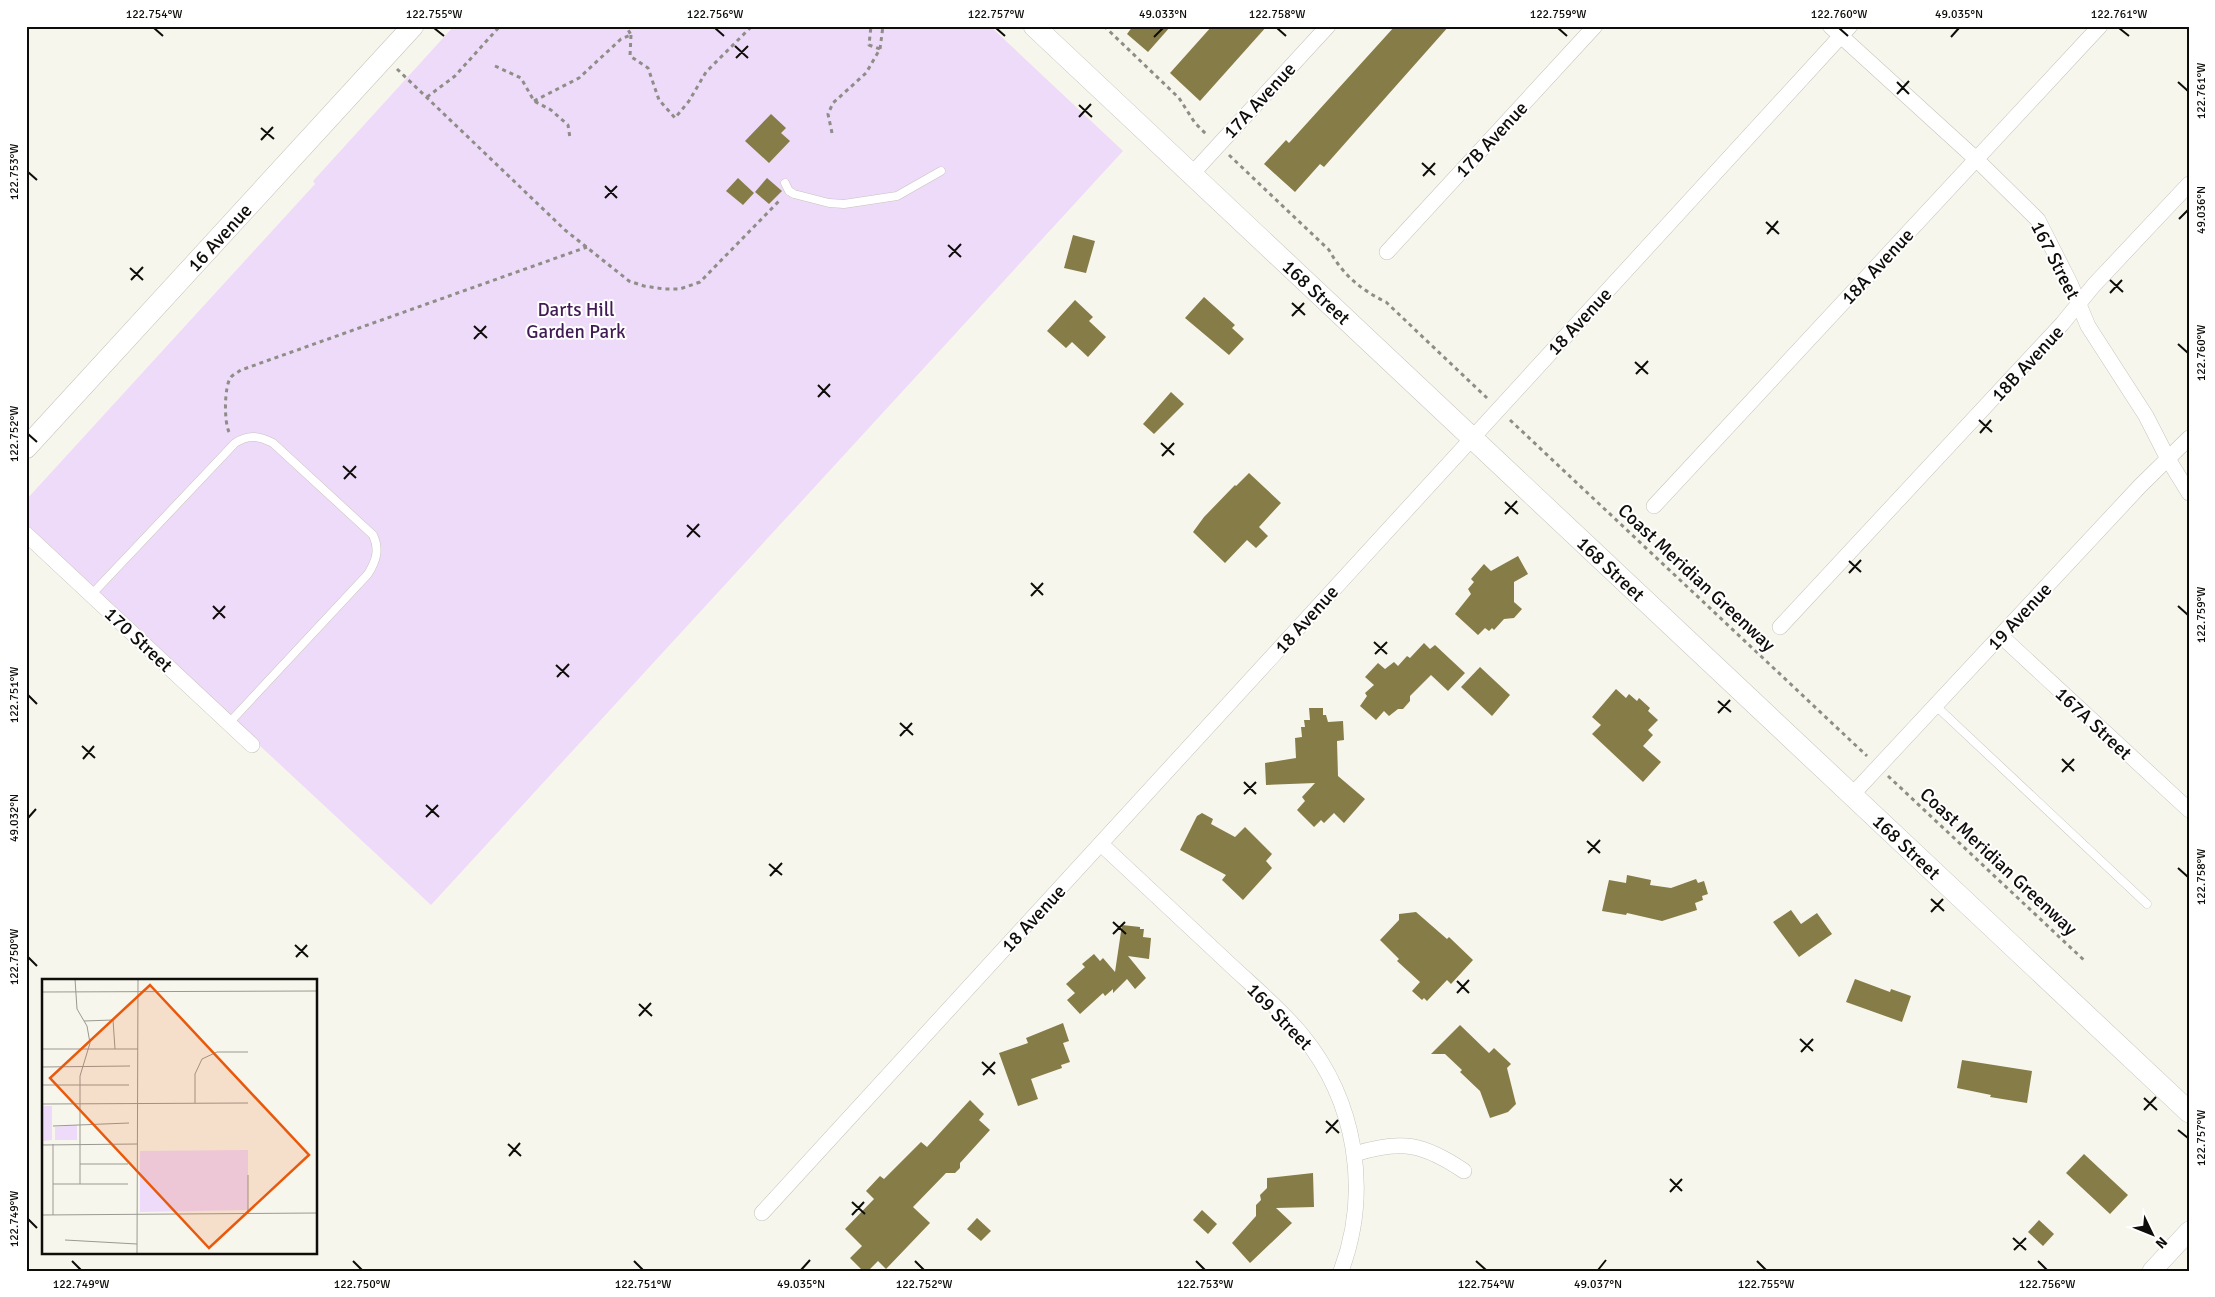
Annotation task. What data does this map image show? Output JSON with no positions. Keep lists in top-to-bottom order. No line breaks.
{"streets":{"main road":["16 Avenue","168 Street"],"street":["17A Avenue","17B Avenue","167 Street","18A Avenue","18 Avenue","18B Avenue","19 Avenue","170 Street","167A Street","169 Street"],"path":["Coast Meridian Greenway"]},"crossings":[["17A Avenue","168 Street"],["167 Street","18A Avenue"],["167 Street","18 Avenue"],["167 Street","18B Avenue"],["167 Street","19 Avenue"],["168 Street","18 Avenue"],["168 Street","19 Avenue"],["18 Avenue","169 Street"],["19 Avenue","167A Street"]],"parks":["Darts Hill Garden Park"],"north":"bottom right","coordinates":["122.754°W","122.755°W","122.756°W","122.757°W","49.033°N","122.758°W","122.759°W","122.760°W","49.035°N","122.761°W","122.753°W","49.036°N","122.752°W","122.751°W","49.032°N","122.750°W","122.749°W","49.037°N"]}
